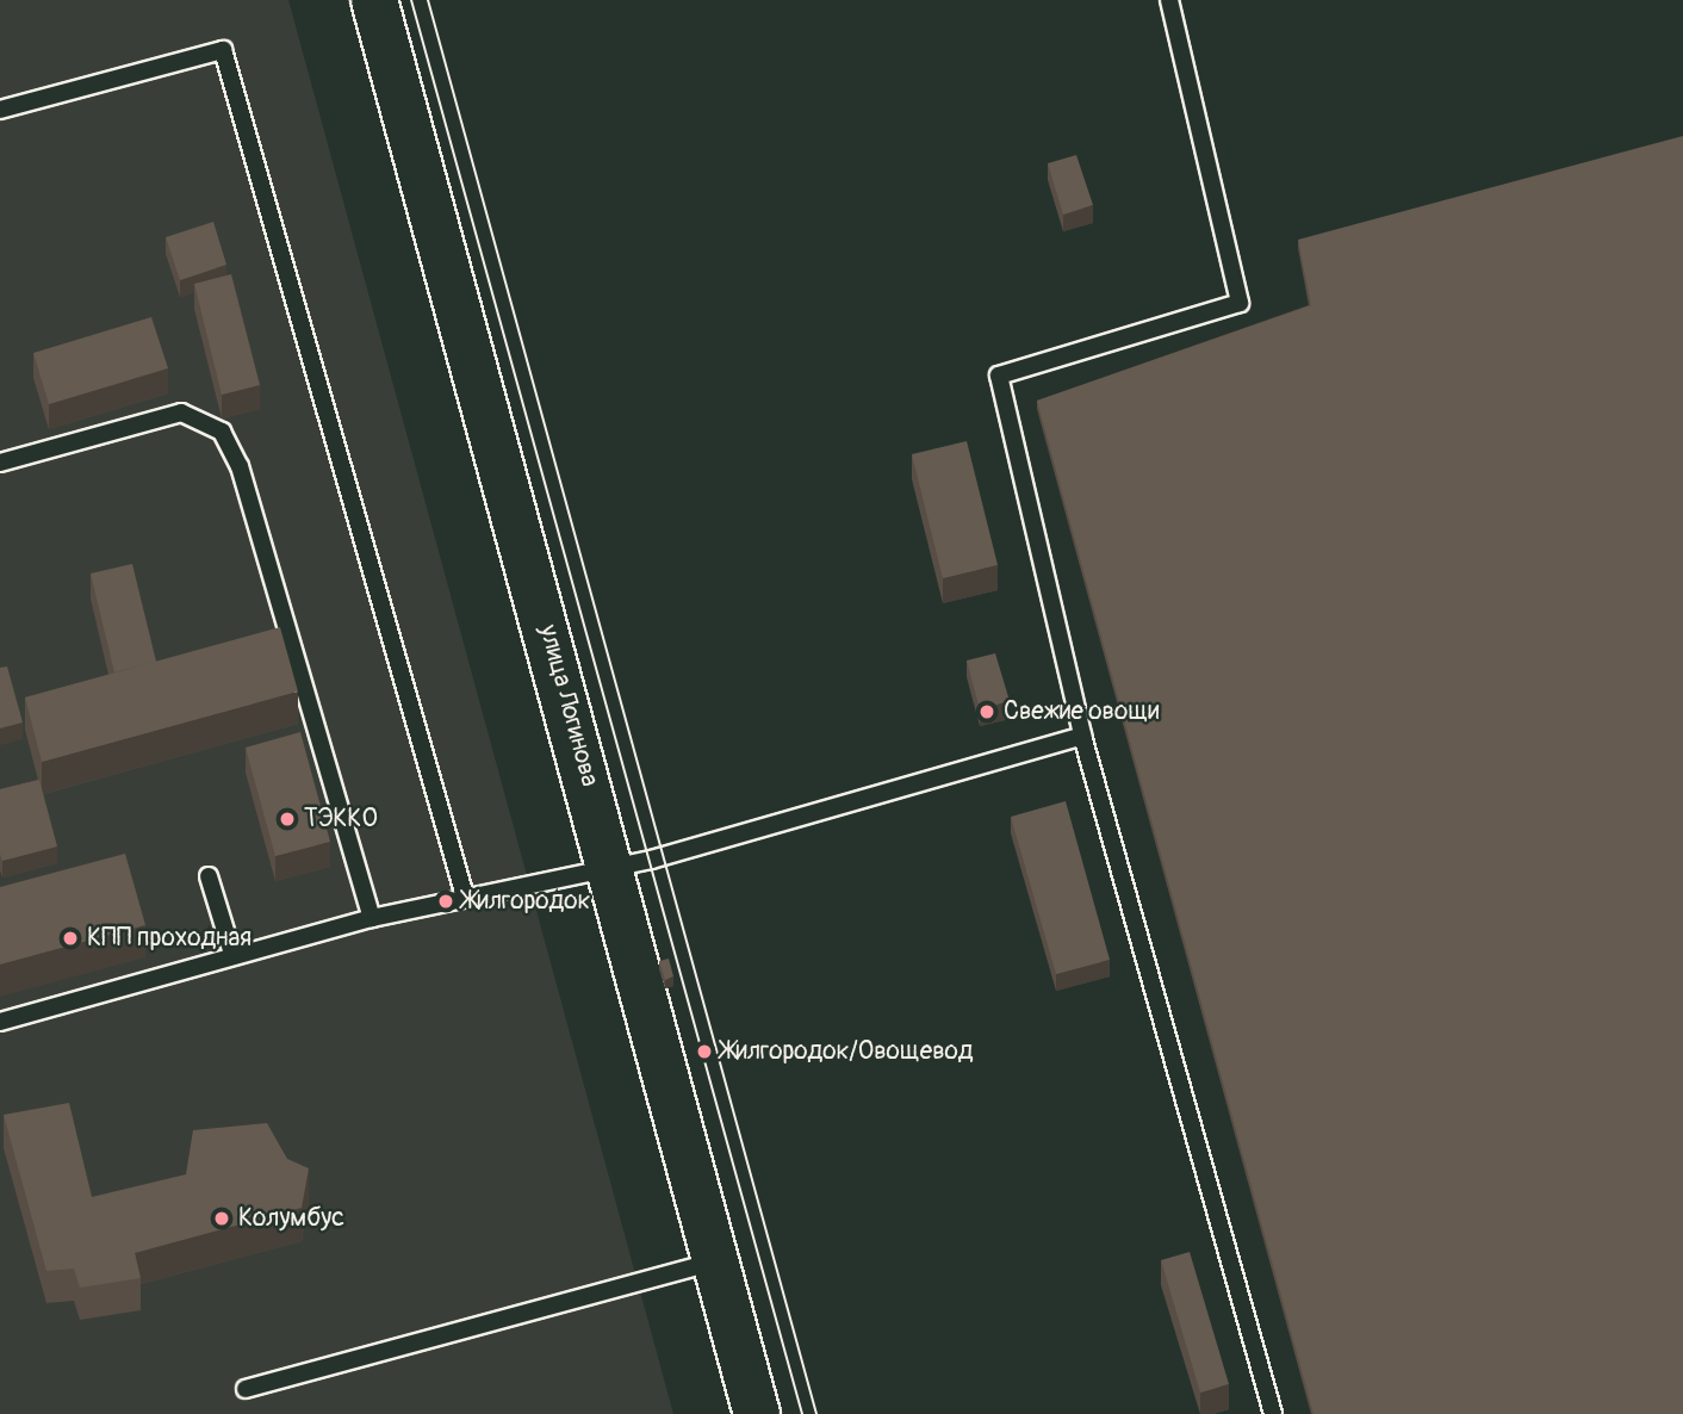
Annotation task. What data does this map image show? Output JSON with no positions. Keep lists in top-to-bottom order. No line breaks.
{"streets":{"street":["улица Логинова"]},"places":["Свежие овощи","ТЭККО","Жилгородок","КПП проходная","Жилгородок/Овощевод","Колумбус"]}
